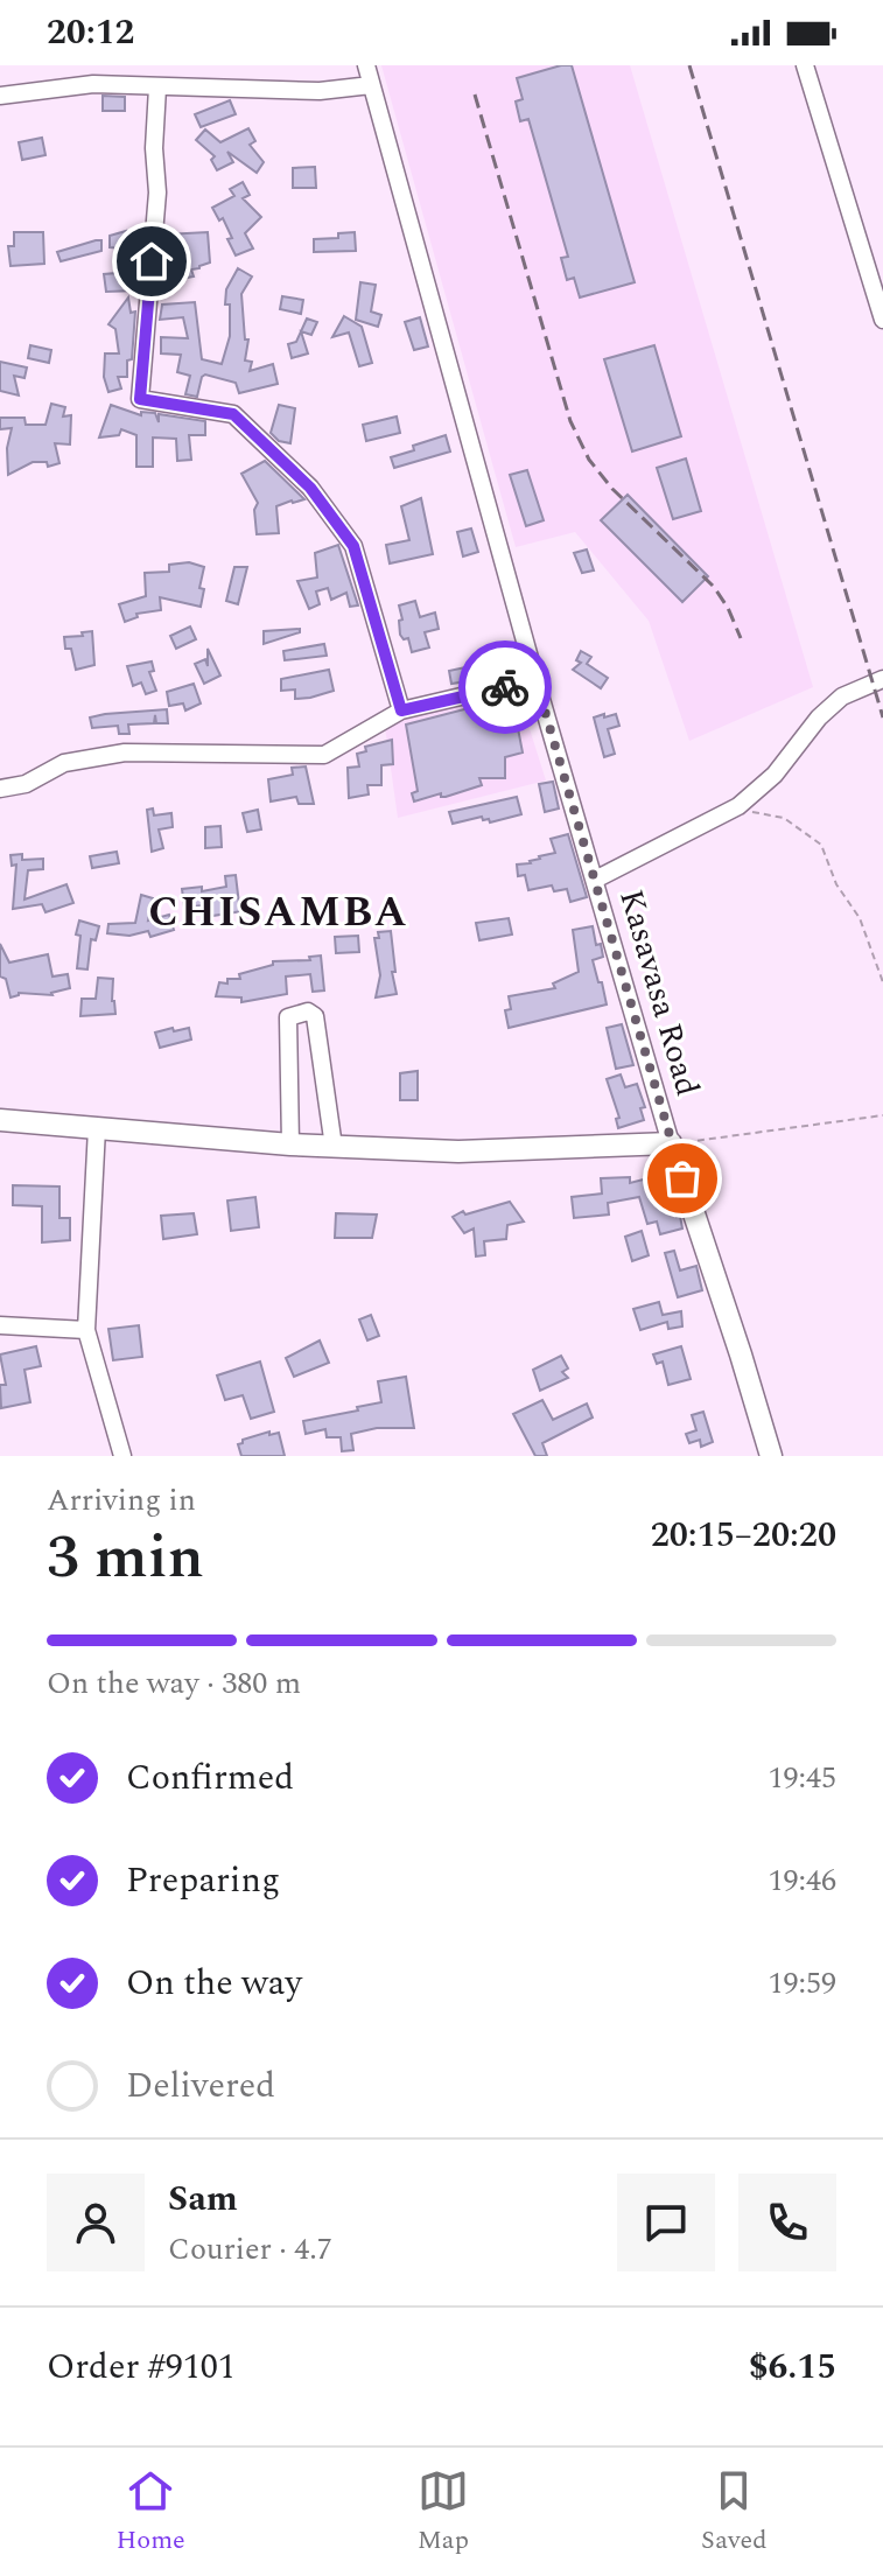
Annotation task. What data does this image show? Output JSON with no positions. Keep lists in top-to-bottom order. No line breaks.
{"streets":{"street":["Kasavasa Road"]},"districts":["CHISAMBA"],"page":{"status":"20:12","heading":["3 min","Arriving in","20:15–20:20"],"panel":["Sam","Courier · 4.7","Order #9101","$6.15"],"bar":"On the way · 380 m","list":[["Confirmed","19:45"],["Preparing","19:46"],["On the way","19:59"],"Delivered"],"tabs":["Home","Map","Saved"]}}
